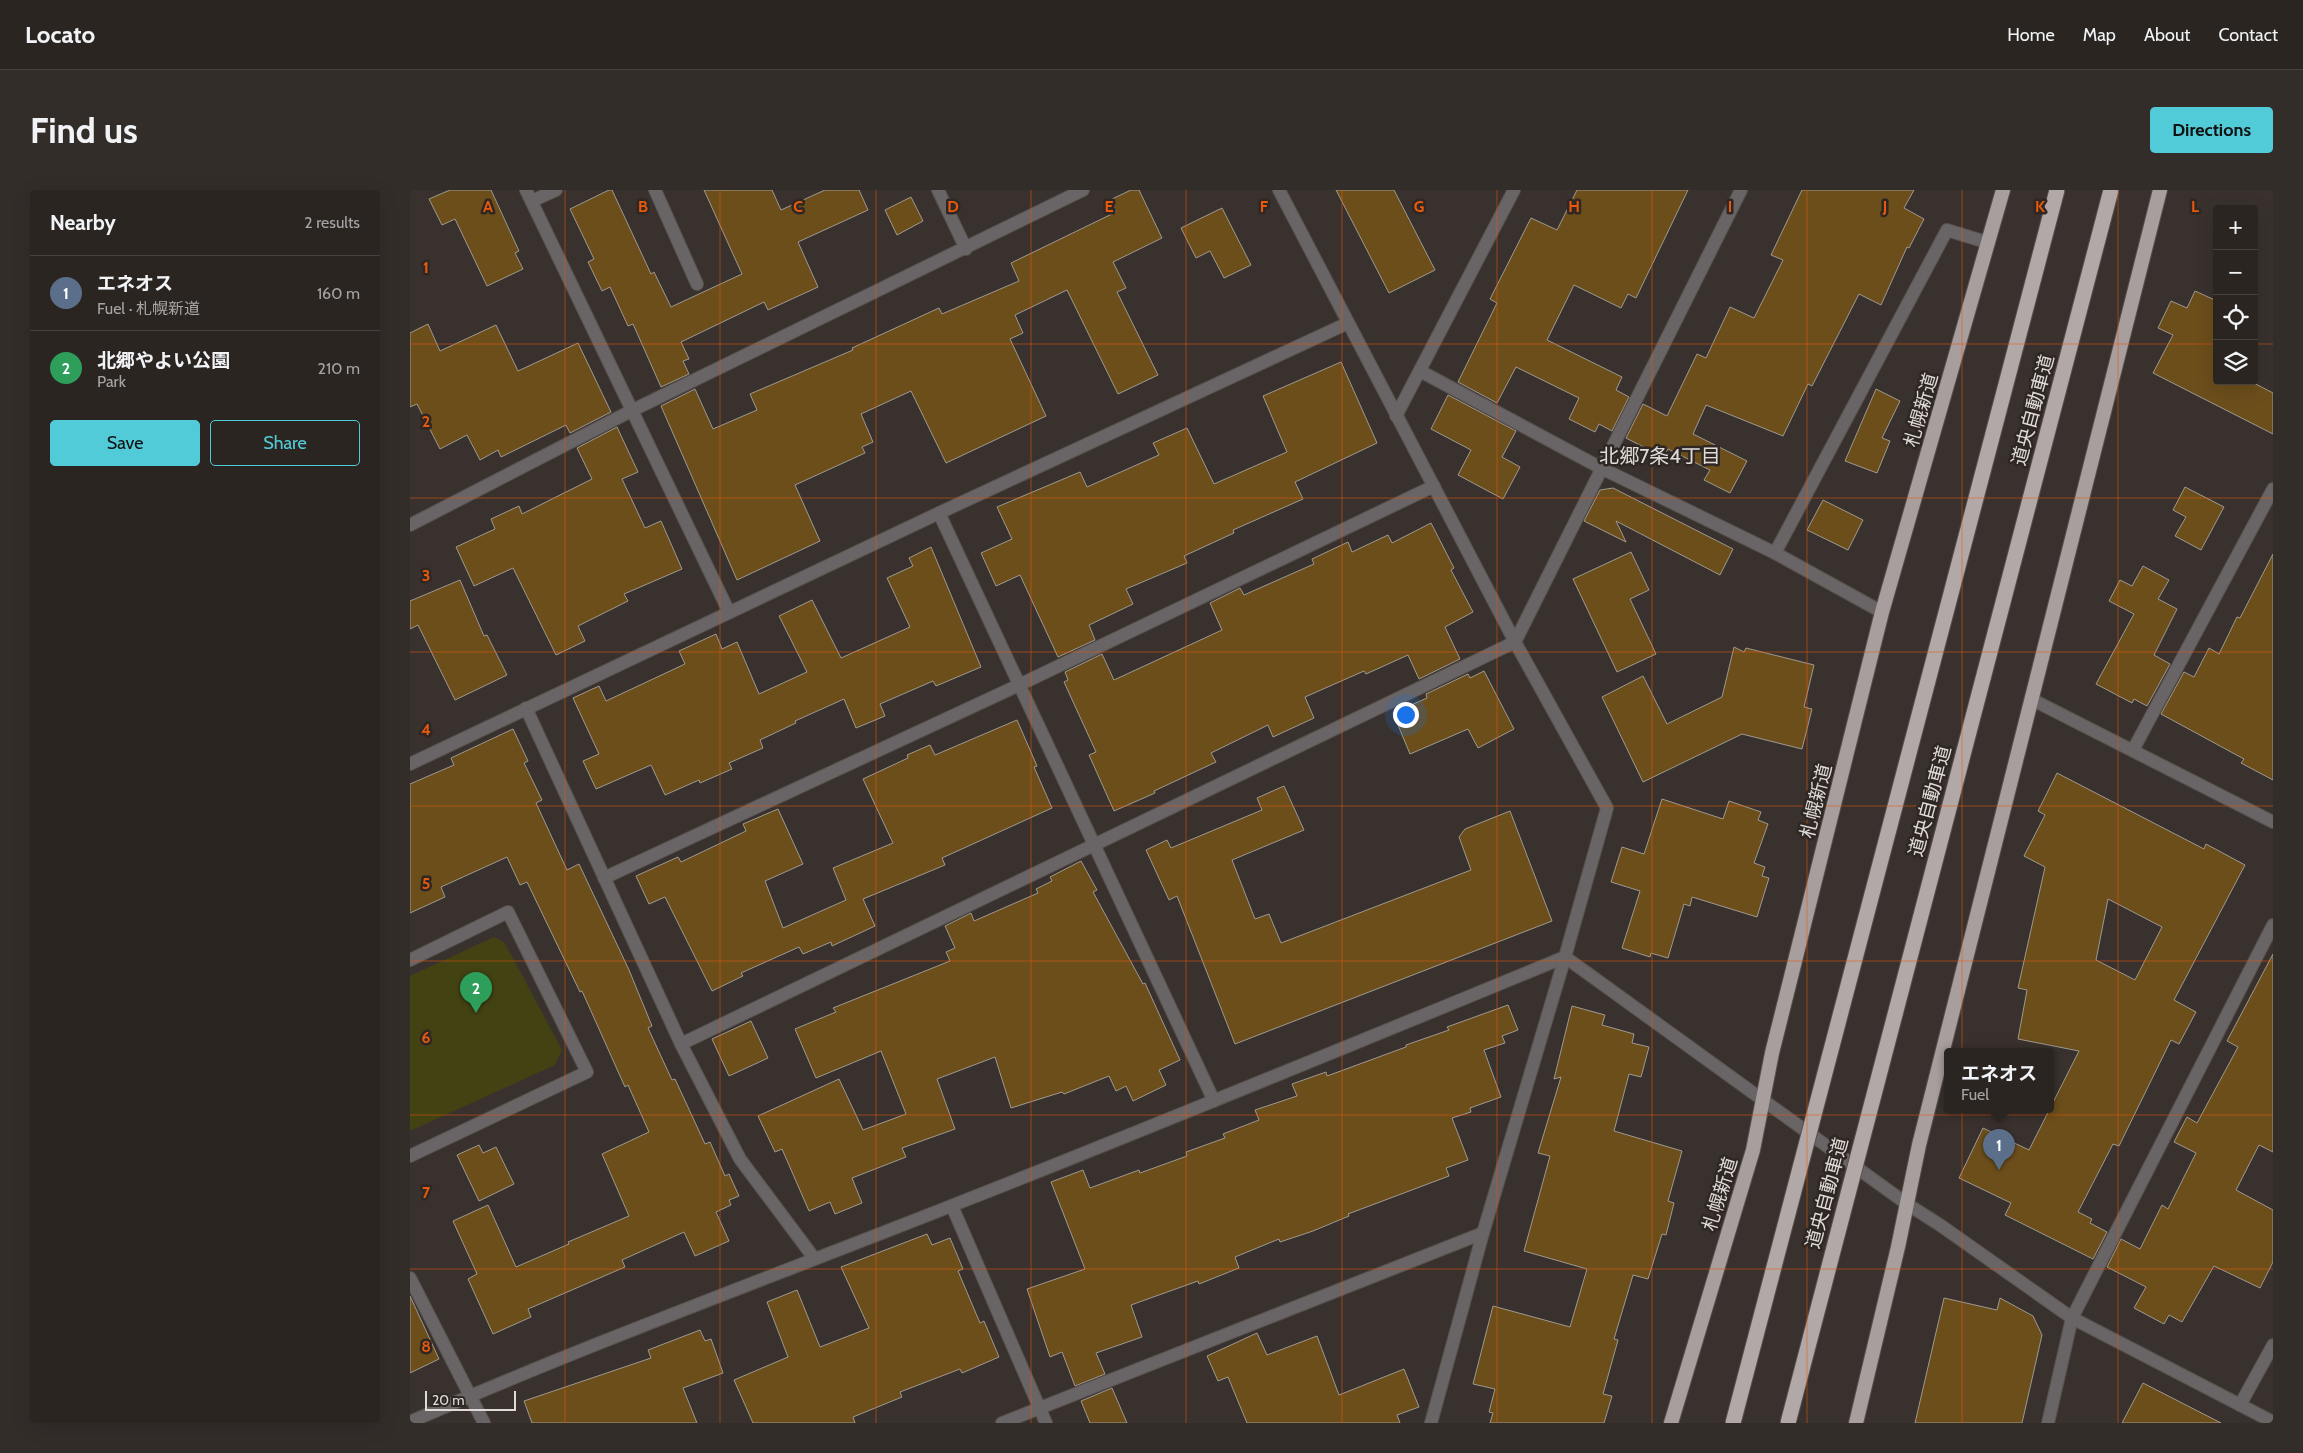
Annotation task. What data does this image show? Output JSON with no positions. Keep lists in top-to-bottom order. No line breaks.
{"streets":{"highway":["札幌新道","道央自動車道"]},"districts":["北郷7条4丁目"],"scale_bar":"20 m","page":{"header":"Locato","nav":["Home","Map","About","Contact"],"buttons":["Directions",["Save","Share"]],"title":"Find us","heading":["Nearby","2 results"],"map_buttons":["+","−"],"list":[{"mark":"1","name":"エネオス","note":"Fuel · 札幌新道","value":"160 m"},{"mark":"2","name":"北郷やよい公園","note":"Park","value":"210 m"}],"pins":["2","1"],"popup":["エネオス","Fuel"],"scale":"20 m"},"grid":{"columns":["A","B","C","D","E","F","G","H","I","J","K","L"],"rows":["1","2","3","4","5","6","7","8"]}}
